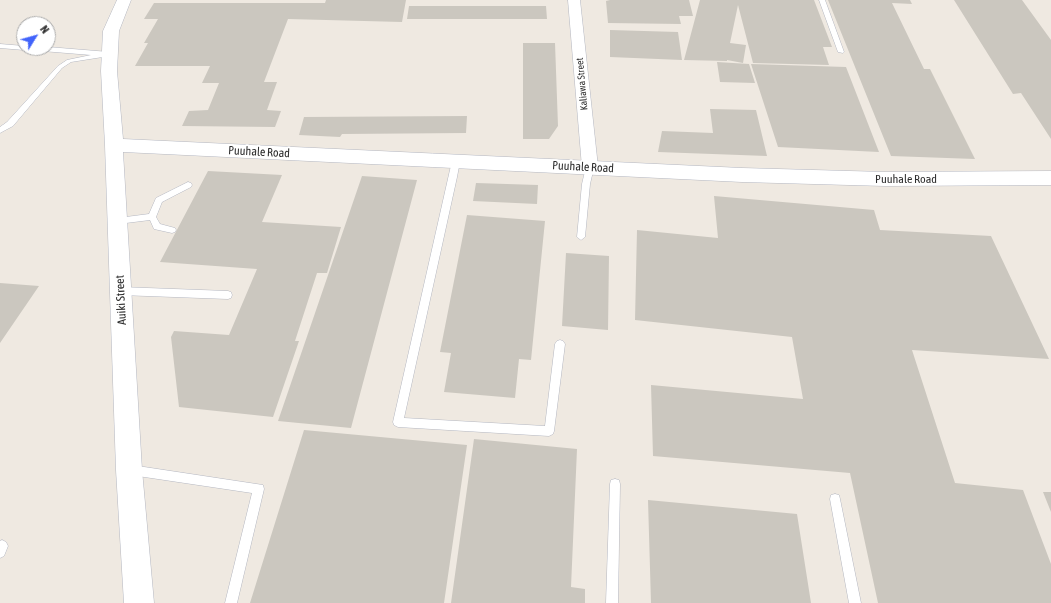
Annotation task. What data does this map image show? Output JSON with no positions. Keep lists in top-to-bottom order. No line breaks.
{"streets":{"street":["Kaliawa Street","Puuhale Road","Auiki Street"]},"crossings":[["Kaliawa Street","Puuhale Road"],["Puuhale Road","Auiki Street"]],"north":"top right"}
